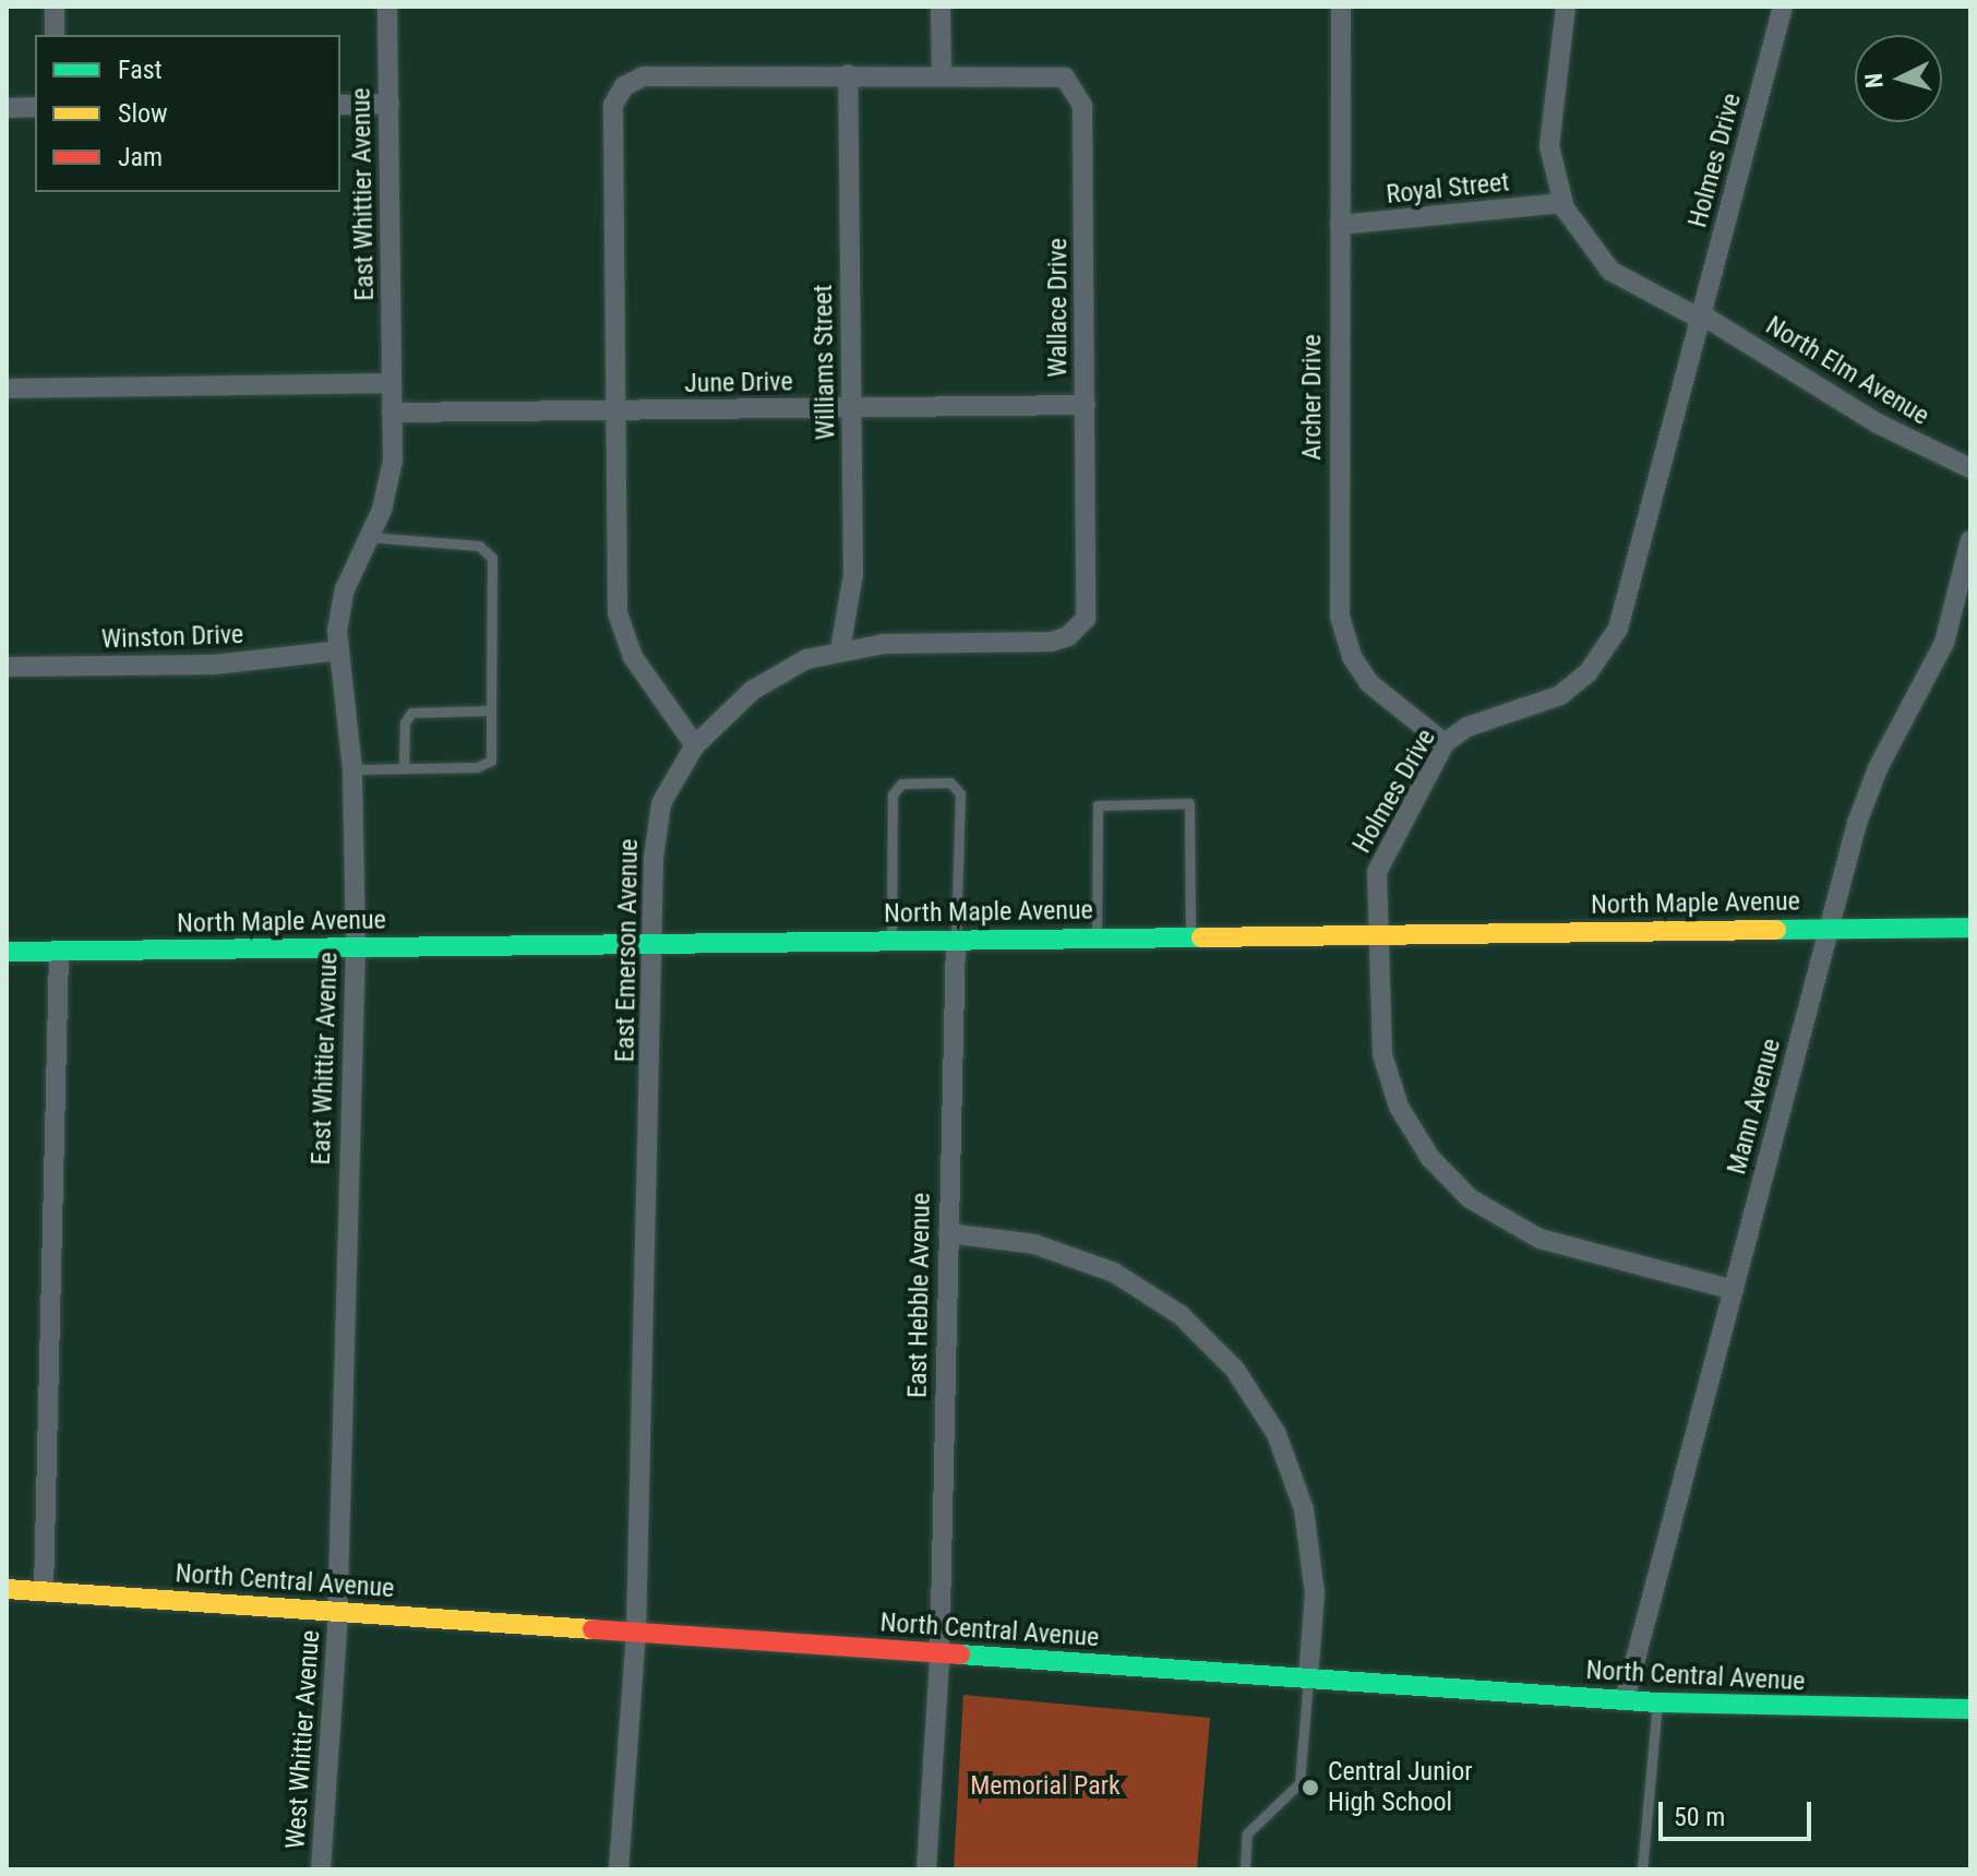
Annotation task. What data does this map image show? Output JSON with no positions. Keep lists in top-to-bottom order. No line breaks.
{"streets":{"main road":["North Maple Avenue","North Central Avenue"],"street":["Holmes Drive","Royal Street","East Whittier Avenue","Wallace Drive","Williams Street","North Elm Avenue","June Drive","Archer Drive","Winston Drive","East Emerson Avenue","Mann Avenue","East Hebble Avenue","West Whittier Avenue"]},"crossings":[["Holmes Drive","North Elm Avenue"],["Holmes Drive","Archer Drive"],["Holmes Drive","North Maple Avenue"],["Holmes Drive","Mann Avenue"],["Royal Street","North Elm Avenue"],["Royal Street","Archer Drive"],["East Whittier Avenue","June Drive"],["East Whittier Avenue","Winston Drive"],["East Whittier Avenue","North Maple Avenue"],["East Whittier Avenue","North Central Avenue"],["East Whittier Avenue","West Whittier Avenue"],["Wallace Drive","Williams Street"],["Wallace Drive","June Drive"],["Wallace Drive","East Emerson Avenue"],["Williams Street","June Drive"],["North Maple Avenue","East Emerson Avenue"],["North Maple Avenue","Mann Avenue"],["North Maple Avenue","East Hebble Avenue"],["East Emerson Avenue","North Central Avenue"],["Mann Avenue","North Central Avenue"],["East Hebble Avenue","North Central Avenue"],["North Central Avenue","West Whittier Avenue"]],"parks":["Memorial Park"],"places":["Central Junior High School"],"legend":["Fast","Slow","Jam"],"scale_bar":"50 m","north":"left"}
